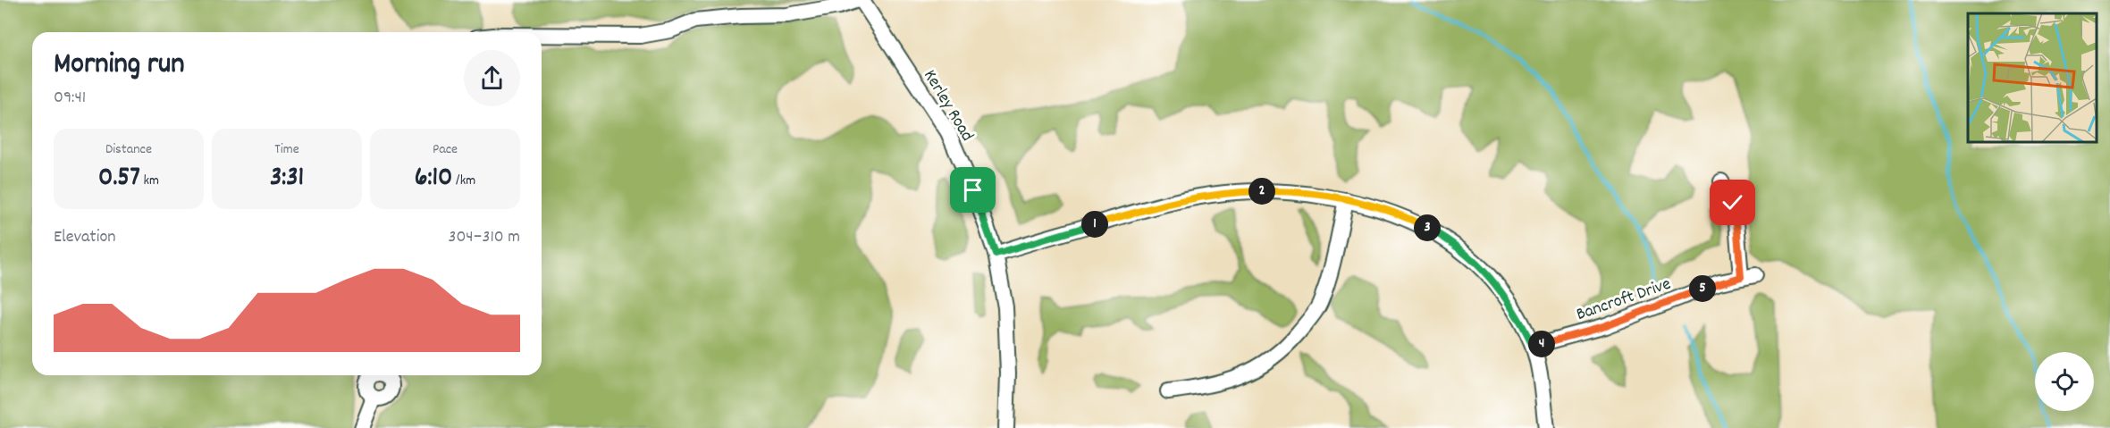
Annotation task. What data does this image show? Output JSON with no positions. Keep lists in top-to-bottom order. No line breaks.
{"streets":{"street":["Kerley Road","Bancroft Drive"]},"page":{"heading":["Morning run","09:41"],"stats":[["Distance","0.57 km"],["Time","3:31"],["Pace","6:10 /km"]],"pins":["2","1","3","5","4"],"chart":["Elevation","304–310 m"]}}
